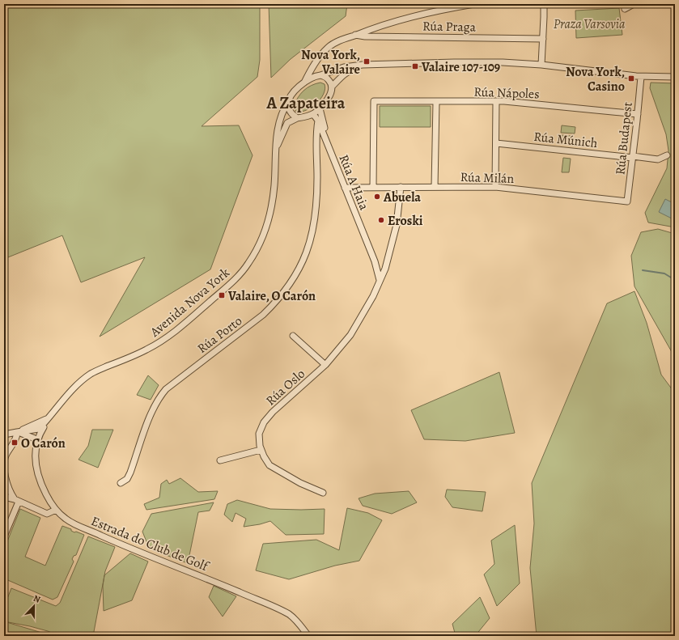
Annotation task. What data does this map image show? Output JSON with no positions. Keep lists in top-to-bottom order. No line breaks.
{"streets":{"street":["Rúa Praga","Rúa Nápoles","Rúa Budapest","Rúa Múnich","Rúa Milán","Rúa A Haia","Avenida Nova York","Rúa Porto","Rúa Oslo","Estrada do Club de Golf"]},"crossings":[["Rúa Nápoles","Rúa Budapest"],["Rúa Nápoles","Rúa Milán"],["Rúa Budapest","Rúa Múnich"],["Rúa Budapest","Rúa Milán"],["Rúa Milán","Rúa A Haia"],["Rúa Milán","Rúa Oslo"],["Rúa A Haia","Avenida Nova York"],["Rúa A Haia","Rúa Porto"],["Rúa A Haia","Rúa Oslo"],["Avenida Nova York","Estrada do Club de Golf"]],"districts":["A Zapateira"],"parks":["Praza Varsovia"],"places":{"transit":["Nova York, Valaire","Valaire 107-109","Nova York, Casino","Valaire, O Carón","O Carón"],"other":["Abuela","Eroski"]},"north":"top"}
